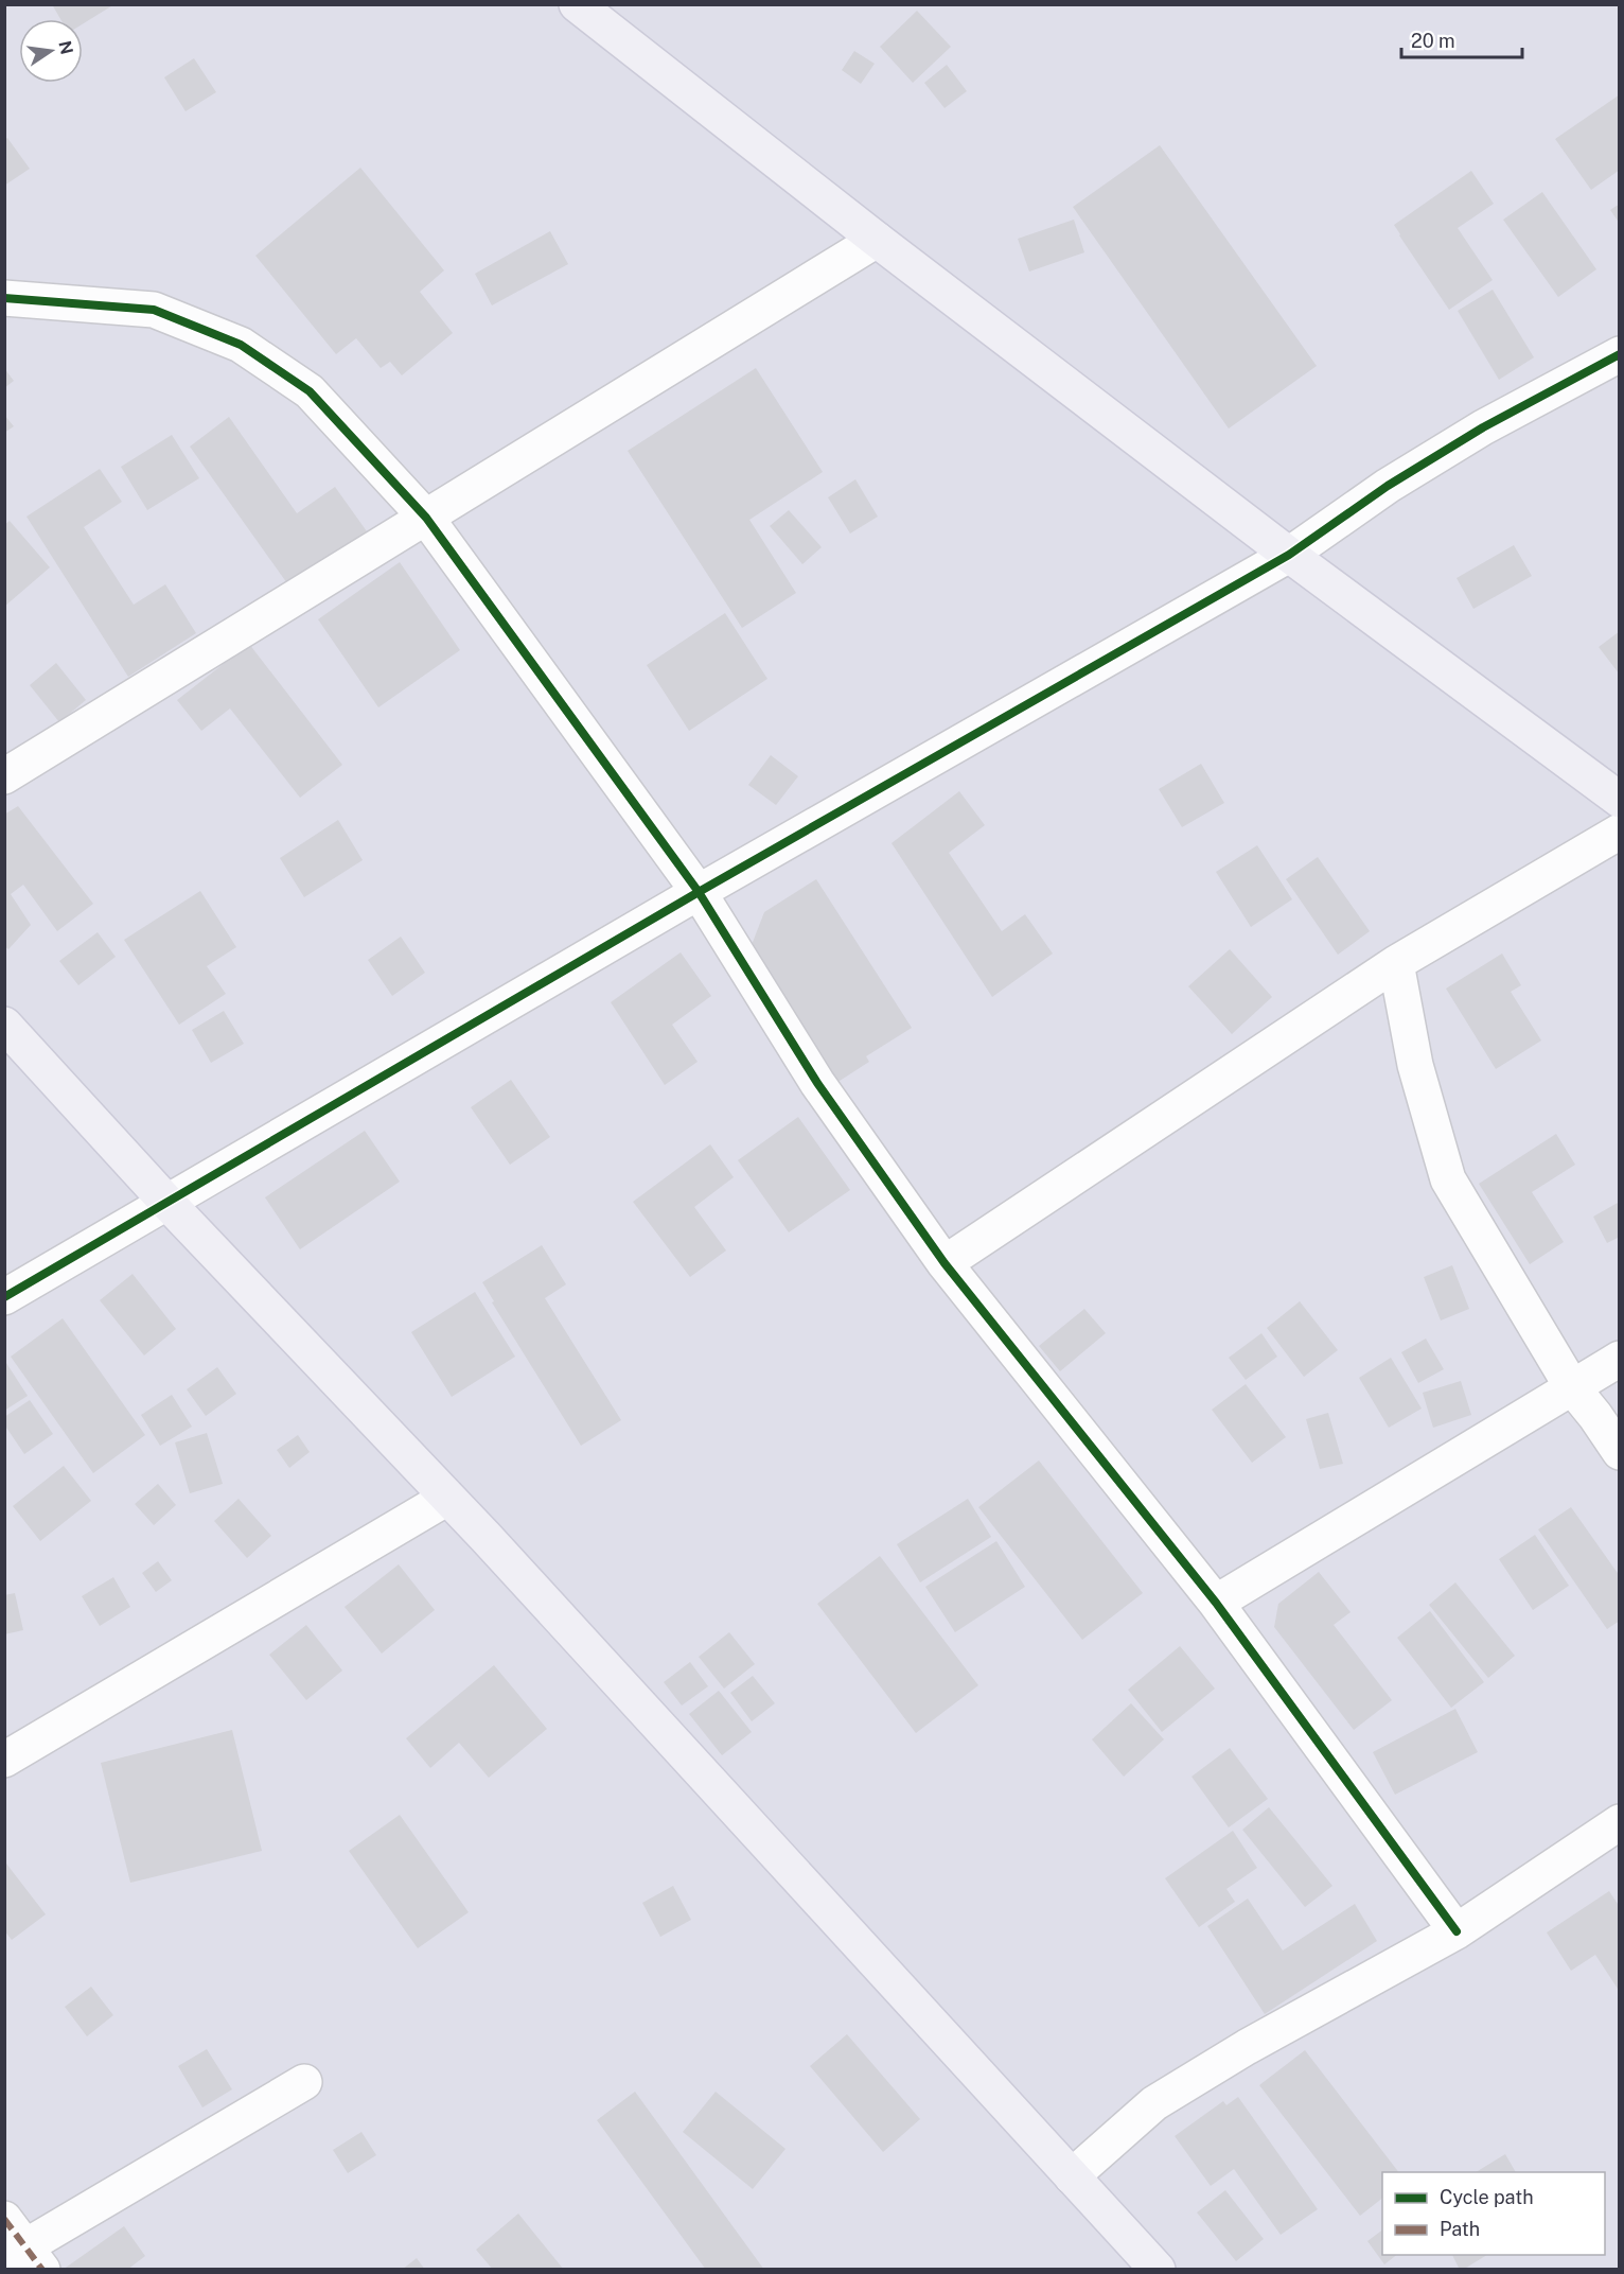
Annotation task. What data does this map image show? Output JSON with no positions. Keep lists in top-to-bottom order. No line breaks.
{"legend":["Cycle path","Path"],"scale_bar":"20 m","north":"right"}
